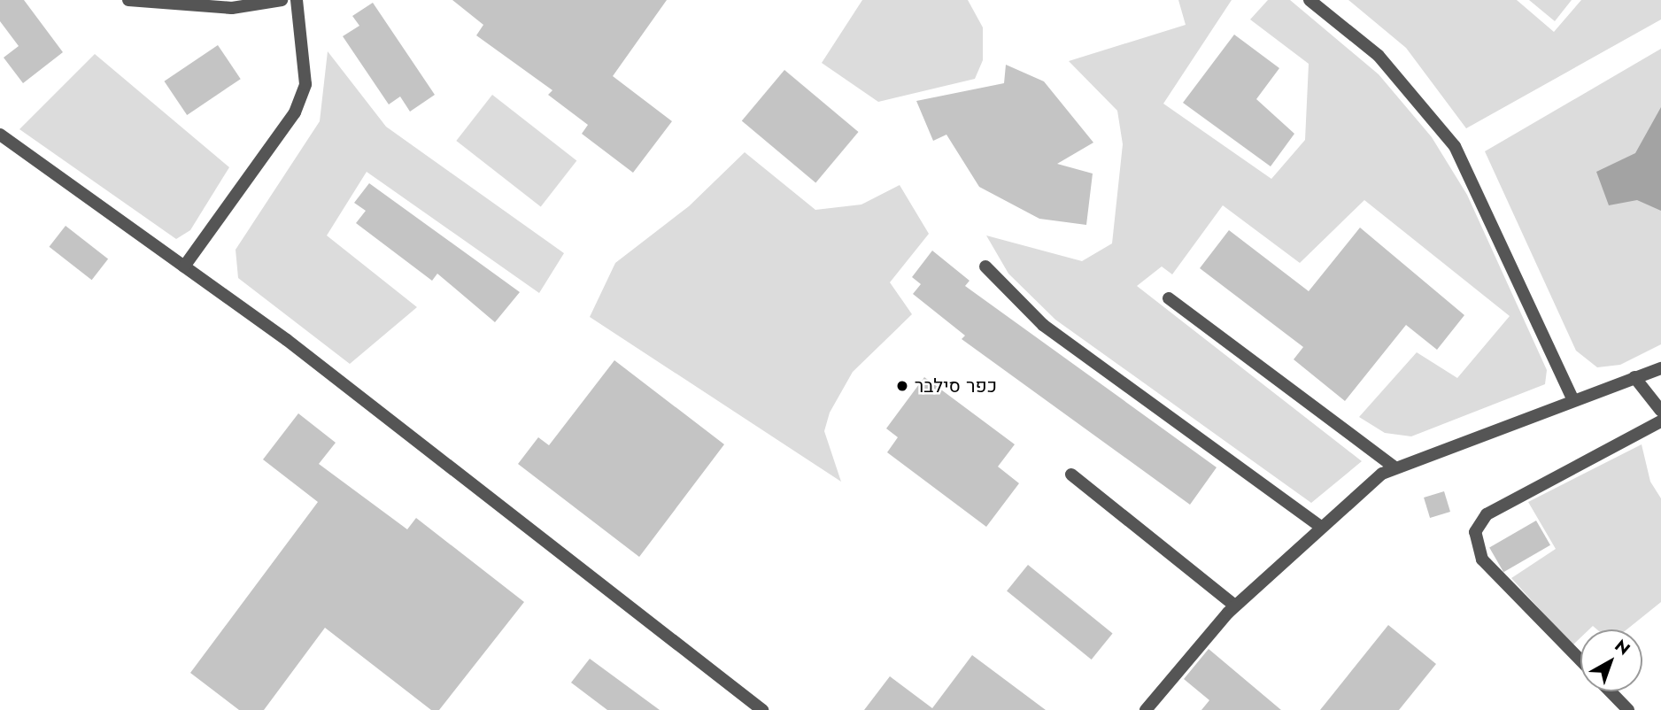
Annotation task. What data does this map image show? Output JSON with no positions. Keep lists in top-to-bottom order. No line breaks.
{"places":["כפר סילבר"],"north":"top right"}
